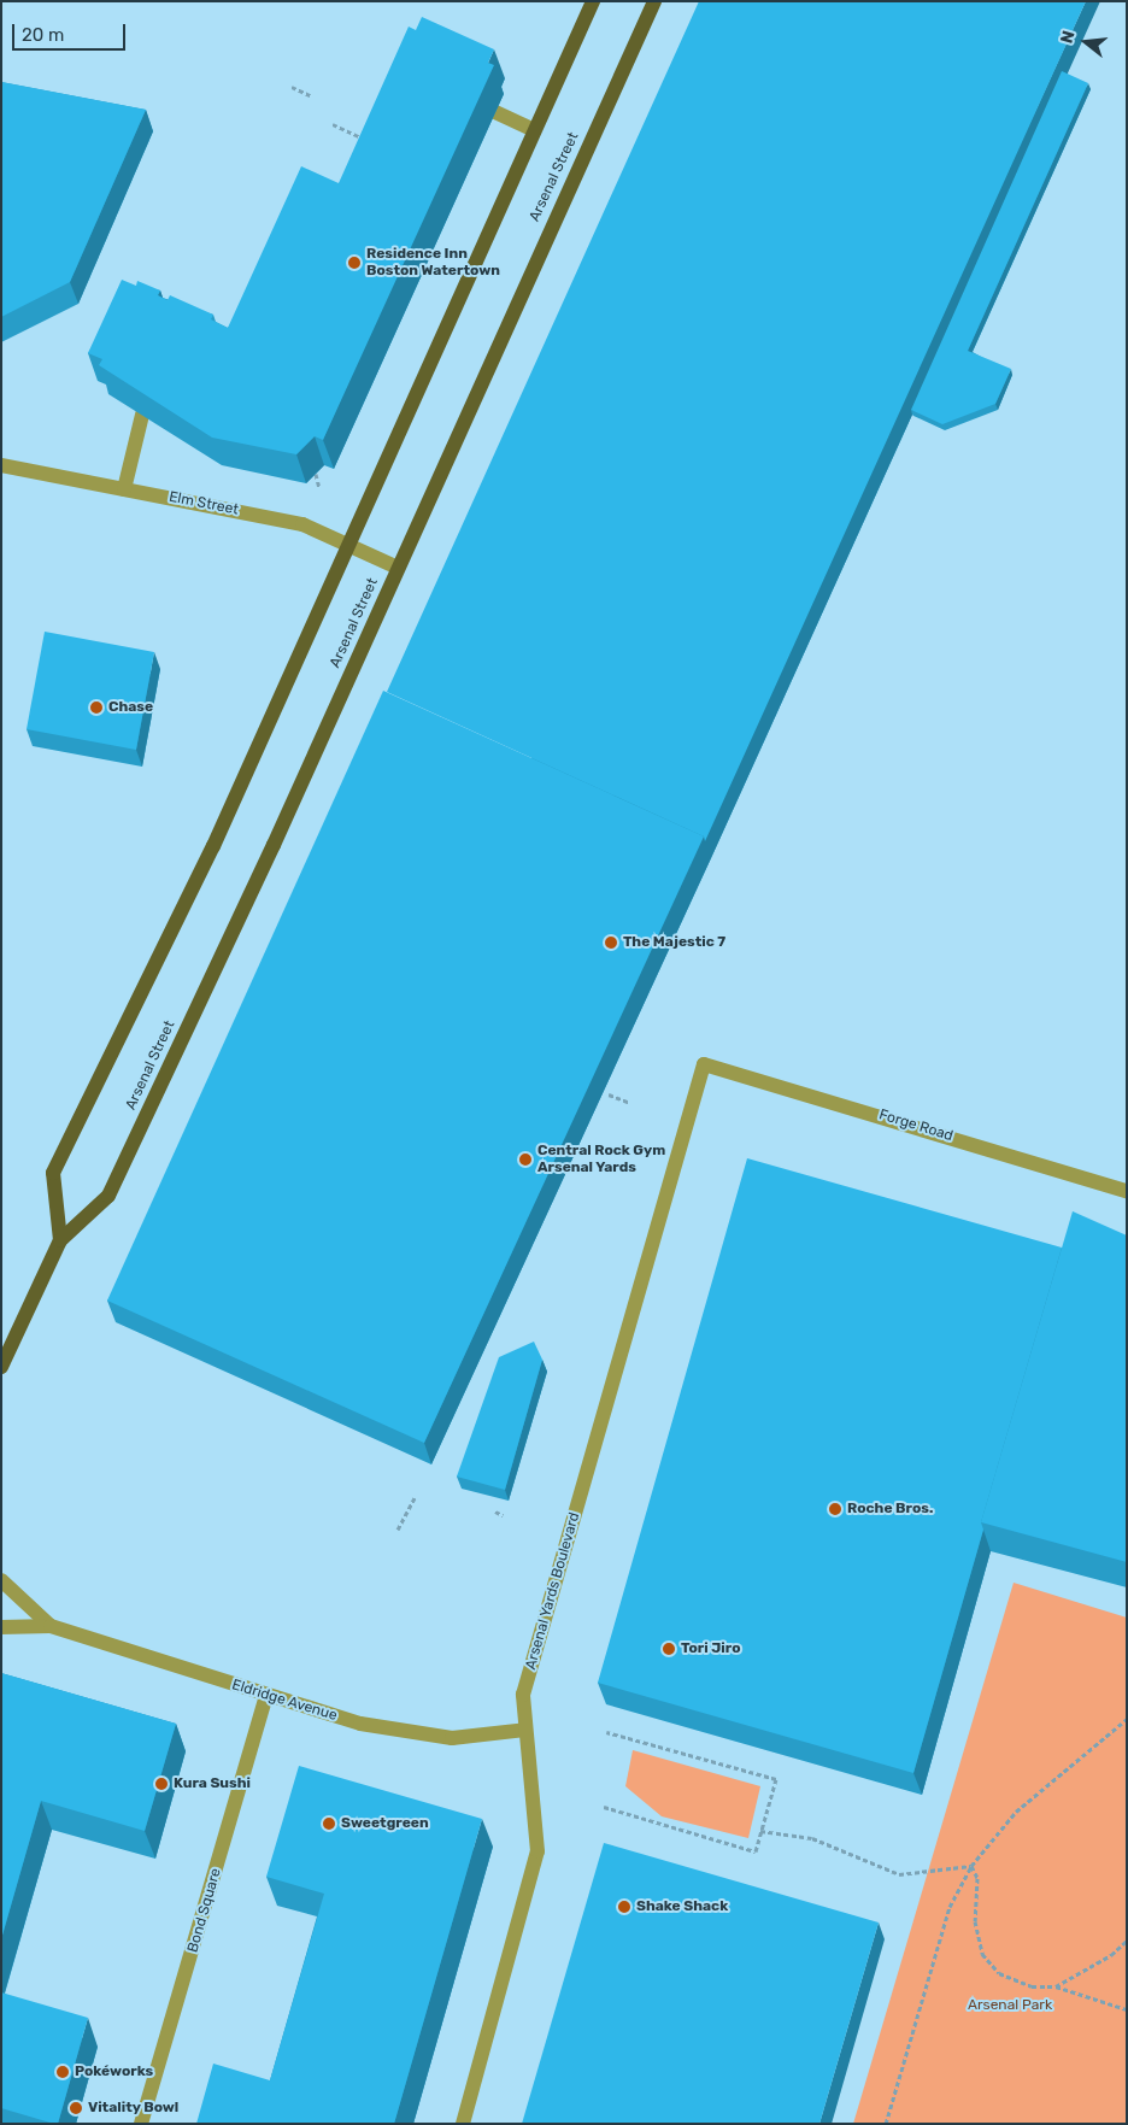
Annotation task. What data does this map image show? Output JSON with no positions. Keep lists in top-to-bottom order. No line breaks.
{"streets":{"main road":["Arsenal Street"],"street":["Elm Street","Forge Road","Arsenal Yards Boulevard","Eldridge Avenue","Bond Square"]},"crossings":[["Arsenal Street","Elm Street"],["Forge Road","Arsenal Yards Boulevard"],["Arsenal Yards Boulevard","Eldridge Avenue"],["Eldridge Avenue","Bond Square"]],"parks":["Arsenal Park"],"places":["Residence Inn Boston Watertown","Chase","The Majestic 7","Central Rock Gym Arsenal Yards","Roche Bros.","Tori Jiro","Kura Sushi","Sweetgreen","Shake Shack","Pokéworks","Vitality Bowl"],"scale_bar":"20 m","north":"left"}
